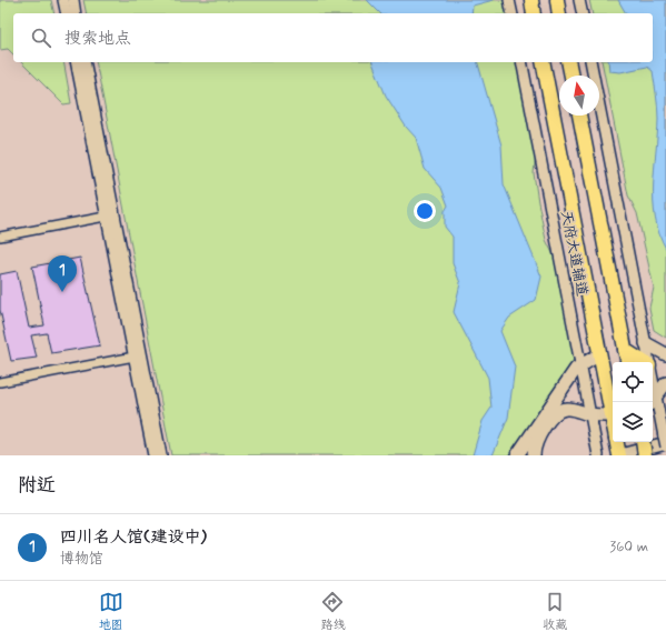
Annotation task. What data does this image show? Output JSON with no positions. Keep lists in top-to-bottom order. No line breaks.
{"streets":{"street":["天府大道辅道"]},"north":"top","page":{"search":"搜索地点","pins":"1","heading":"附近","list":[{"mark":"1","name":"四川名人馆(建设中)","note":"博物馆","value":"360 m"}],"nav":["地图","路线","收藏"]}}
